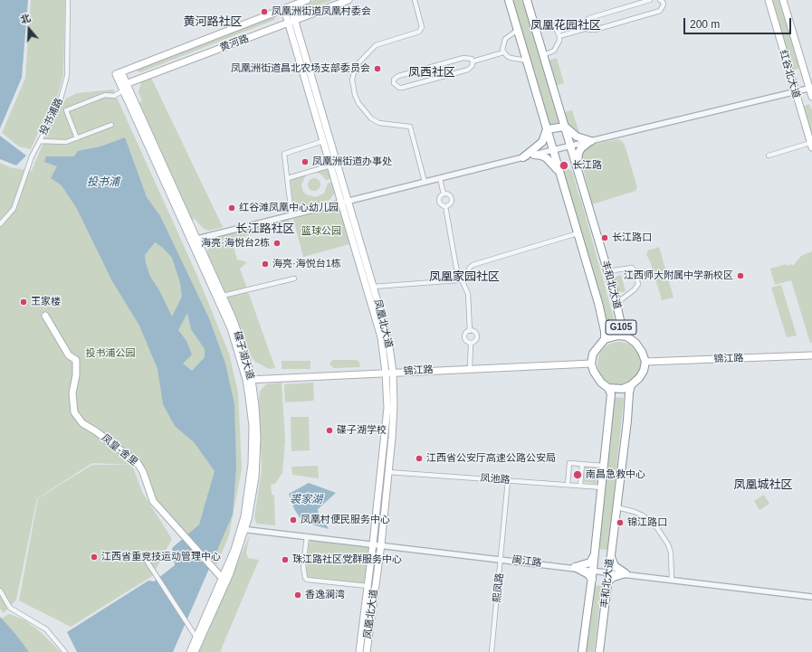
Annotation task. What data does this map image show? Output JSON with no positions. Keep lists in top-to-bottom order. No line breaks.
{"streets":{"highway":["丰和北大道","G105"],"main road":["黄河路","红谷北大道","凤凰北大道","碟子湖大道","锦江路","凤皇-舍里"],"street":["投书浦路","凤池路","闽江路","熙凤路"]},"crossings":[["黄河路","凤凰北大道"],["黄河路","碟子湖大道"],["丰和北大道","G105"],["丰和北大道","锦江路"],["丰和北大道","凤池路"],["丰和北大道","闽江路"],["凤凰北大道","锦江路"],["凤凰北大道","凤池路"],["凤凰北大道","闽江路"],["G105","锦江路"],["碟子湖大道","锦江路"],["碟子湖大道","凤皇-舍里"],["碟子湖大道","闽江路"],["凤池路","熙凤路"],["闽江路","熙凤路"]],"districts":["黄河路社区","凤凰花园社区","凤西社区","长江路社区","凤凰家园社区","凤凰城社区"],"water":["投书浦","裘家湖"],"parks":["篮球公园","投书浦公园"],"places":["凤凰洲街道凤凰村委会","凤凰洲街道昌北农场支部委员会","凤凰洲街道办事处","长江路","红谷滩凤凰中心幼儿园","长江路口","海亮·海悦台2栋","海亮·海悦台1栋","江西师大附属中学新校区","王家楼","碟子湖学校","江西省公安厅高速公路公安局","南昌急救中心","凤凰村便民服务中心","锦江路口","江西省重竞技运动管理中心","珠江路社区党群服务中心","香逸澜湾"],"scale_bar":"200 m","north":"top"}
